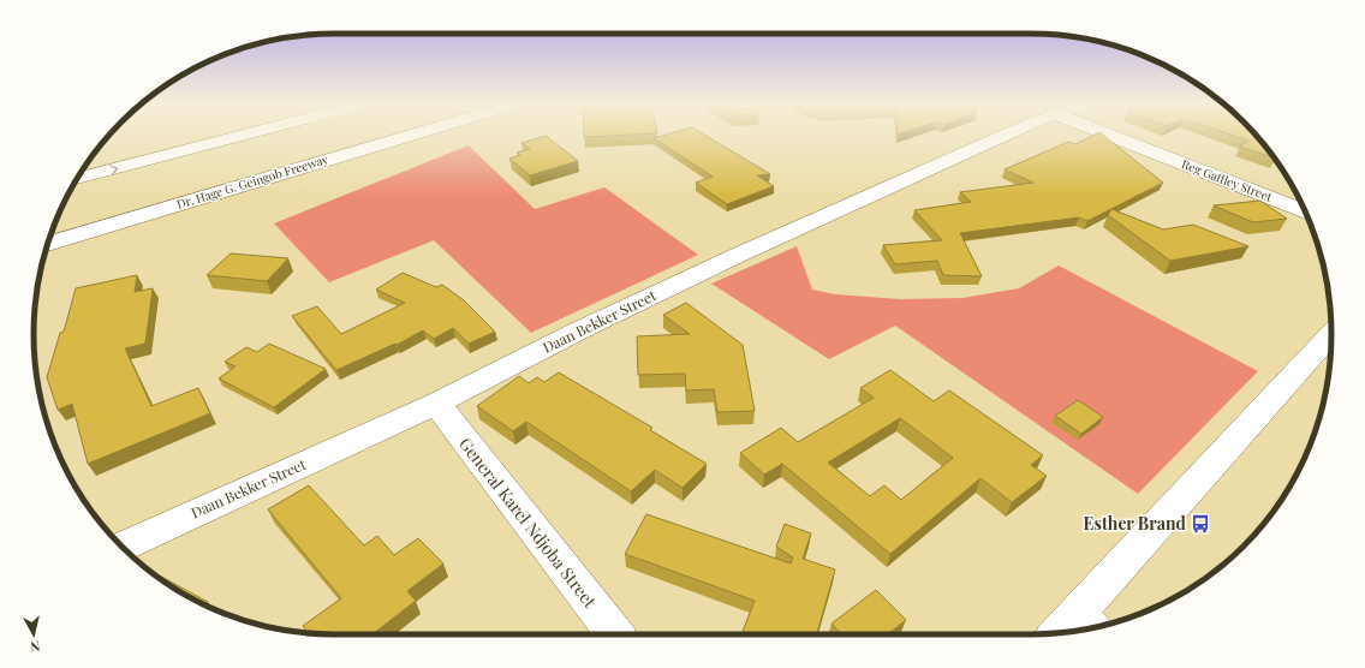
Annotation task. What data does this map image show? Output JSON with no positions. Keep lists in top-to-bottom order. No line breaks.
{"streets":{"main road":["Reg Gaffley Street","Dr. Hage G. Geingob Freeway","Daan Bekker Street","General Karel Ndjoba Street"]},"crossings":[["Daan Bekker Street","General Karel Ndjoba Street"]],"places":{"bus stop":["Esther Brand"]},"north":"bottom"}
